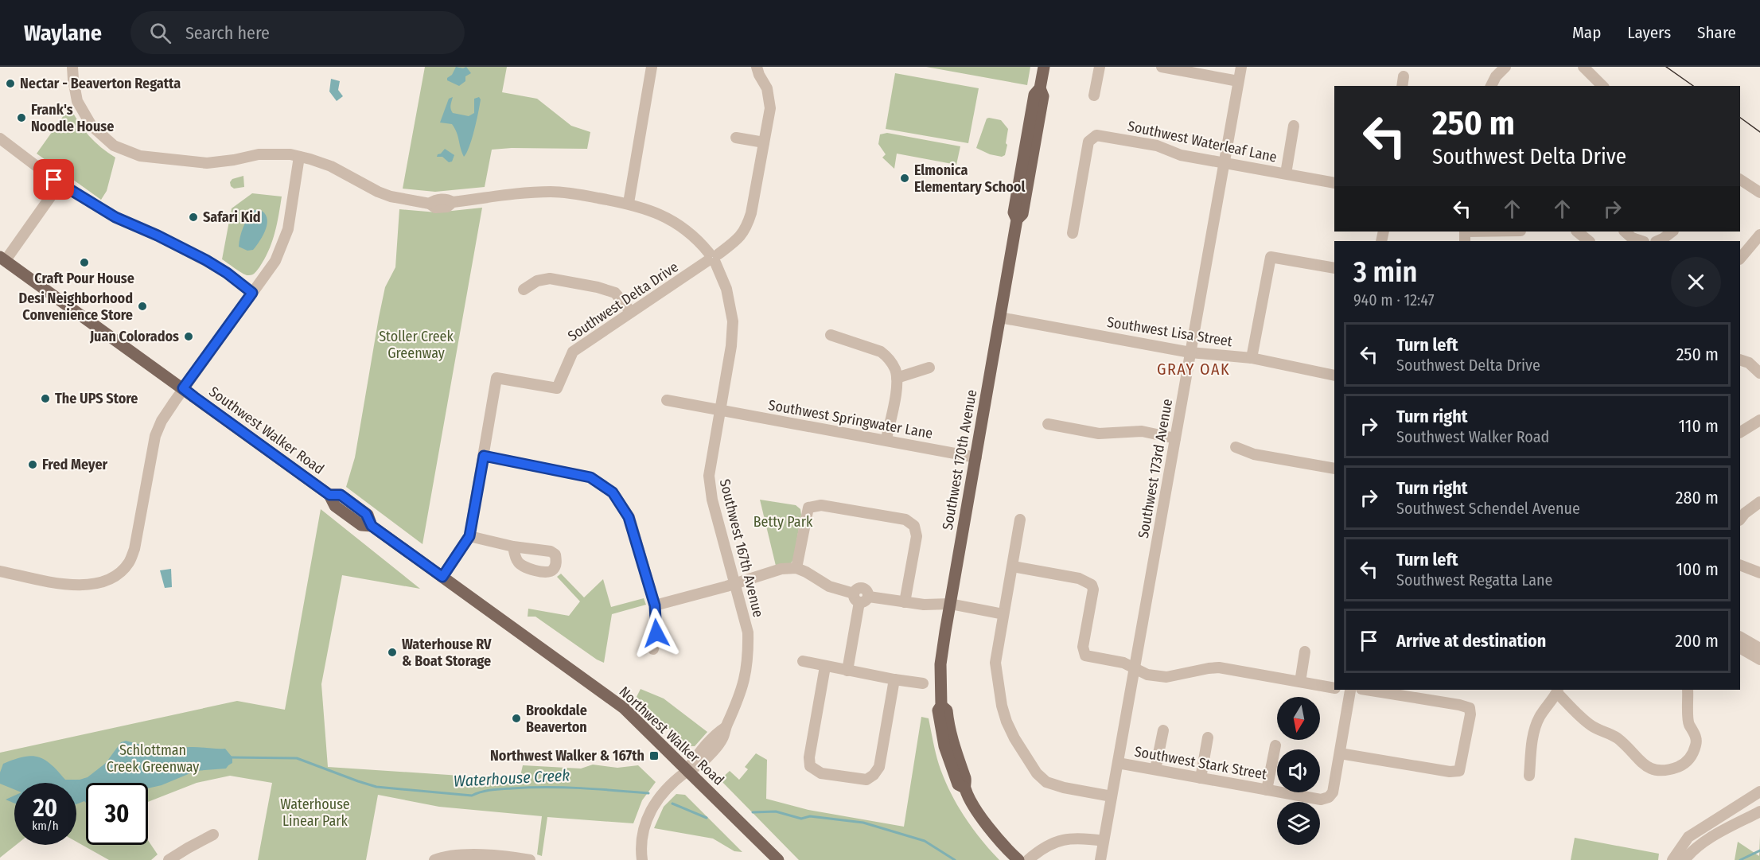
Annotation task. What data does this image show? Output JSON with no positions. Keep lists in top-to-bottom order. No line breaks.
{"streets":{"main road":["Southwest Walker Road","Southwest 170th Avenue","Northwest Walker Road"],"street":["Southwest Waterleaf Lane","Southwest Delta Drive","Southwest Lisa Street","Southwest Springwater Lane","Southwest 173rd Avenue","Southwest 167th Avenue","Southwest Stark Street"]},"crossings":[["Southwest Waterleaf Lane","Southwest 173rd Avenue"],["Southwest Delta Drive","Southwest Walker Road"],["Southwest Delta Drive","Southwest 167th Avenue"],["Southwest Delta Drive","Northwest Walker Road"],["Southwest Lisa Street","Southwest 170th Avenue"],["Southwest Lisa Street","Southwest 173rd Avenue"],["Southwest Springwater Lane","Southwest 170th Avenue"],["Southwest Springwater Lane","Southwest 167th Avenue"],["Southwest Walker Road","Northwest Walker Road"],["Southwest 173rd Avenue","Southwest Stark Street"],["Southwest 167th Avenue","Northwest Walker Road"]],"districts":["GRAY OAK"],"water":["Waterhouse Creek"],"parks":["Stoller Creek Greenway","Betty Park","Schlottman Creek Greenway","Waterhouse Linear Park"],"places":{"other":["Nectar - Beaverton Regatta","Frank's Noodle House","Elmonica Elementary School","Safari Kid","Craft Pour House","Desi Neighborhood Convenience Store","Juan Colorados","The UPS Store","Fred Meyer","Waterhouse RV & Boat Storage","Brookdale Beaverton"],"transit":["Northwest Walker & 167th"]},"north":"bottom","page":{"header":"Waylane","search":"Search here","nav":["Map","Layers","Share"],"turn":["250 m","Southwest Delta Drive"],"heading":["3 min","940 m · 12:47"],"list":[{"name":"Turn left","note":"Southwest Delta Drive","value":"250 m"},{"name":"Turn right","note":"Southwest Walker Road","value":"110 m"},{"name":"Turn right","note":"Southwest Schendel Avenue","value":"280 m"},{"name":"Turn left","note":"Southwest Regatta Lane","value":"100 m"},{"name":"Arrive at destination","value":"200 m"}],"speed":"20 km/h","limit":"30"}}
